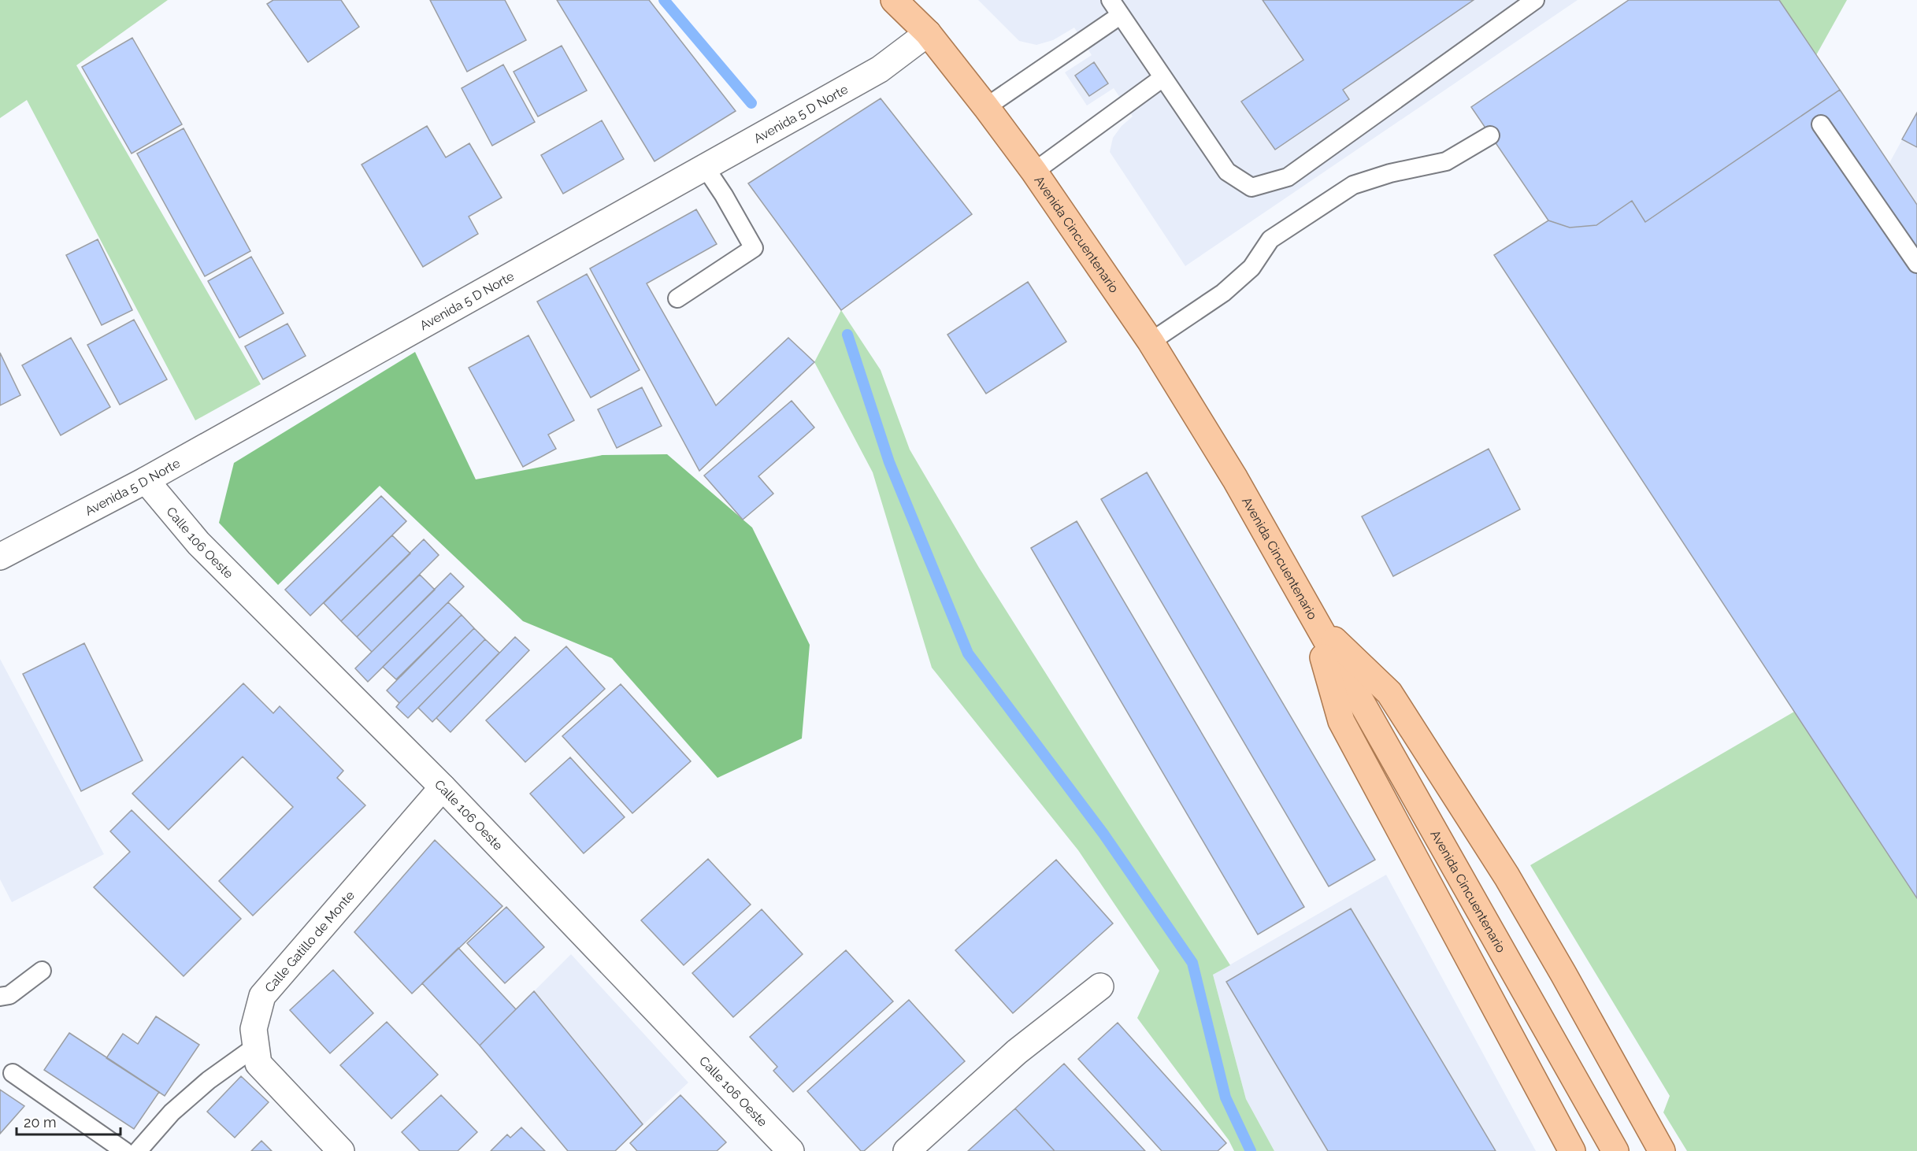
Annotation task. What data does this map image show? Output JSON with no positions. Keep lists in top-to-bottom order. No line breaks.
{"streets":{"main road":["Avenida Cincuentenario"],"street":["Avenida 5 D Norte","Calle 106 Oeste","Calle Gatillo de Monte"]},"crossings":[["Avenida 5 D Norte","Avenida Cincuentenario"],["Avenida 5 D Norte","Calle 106 Oeste"],["Calle 106 Oeste","Calle Gatillo de Monte"]],"scale_bar":"20 m"}
